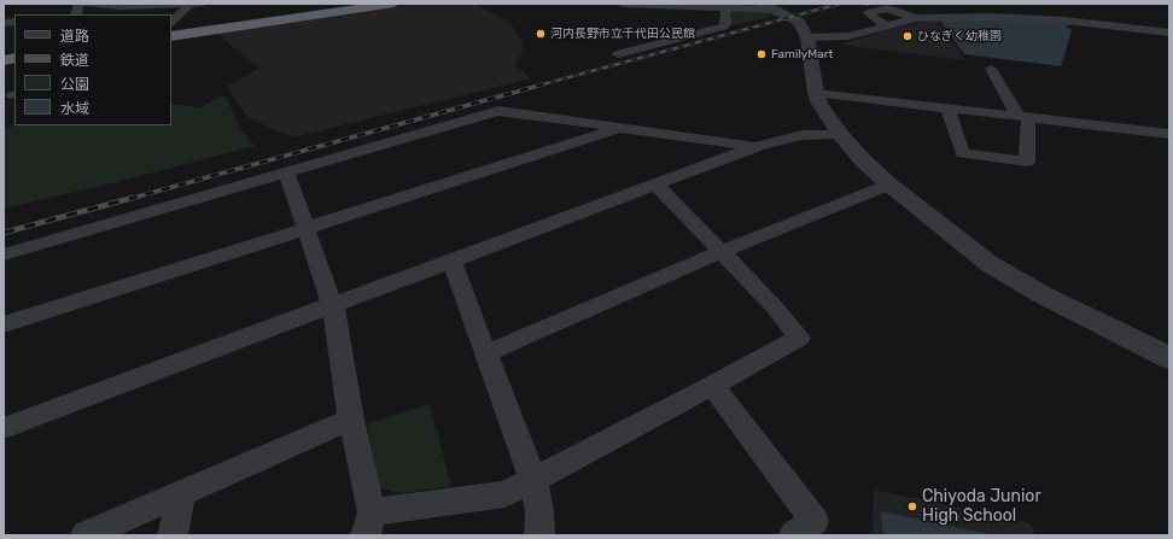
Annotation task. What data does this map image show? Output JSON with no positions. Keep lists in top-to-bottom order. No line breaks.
{"places":["河内長野市立千代田公民館","ひなぎく幼稚園","FamilyMart","Chiyoda Junior High School"],"legend":["道路","鉄道","公園","水域"]}
